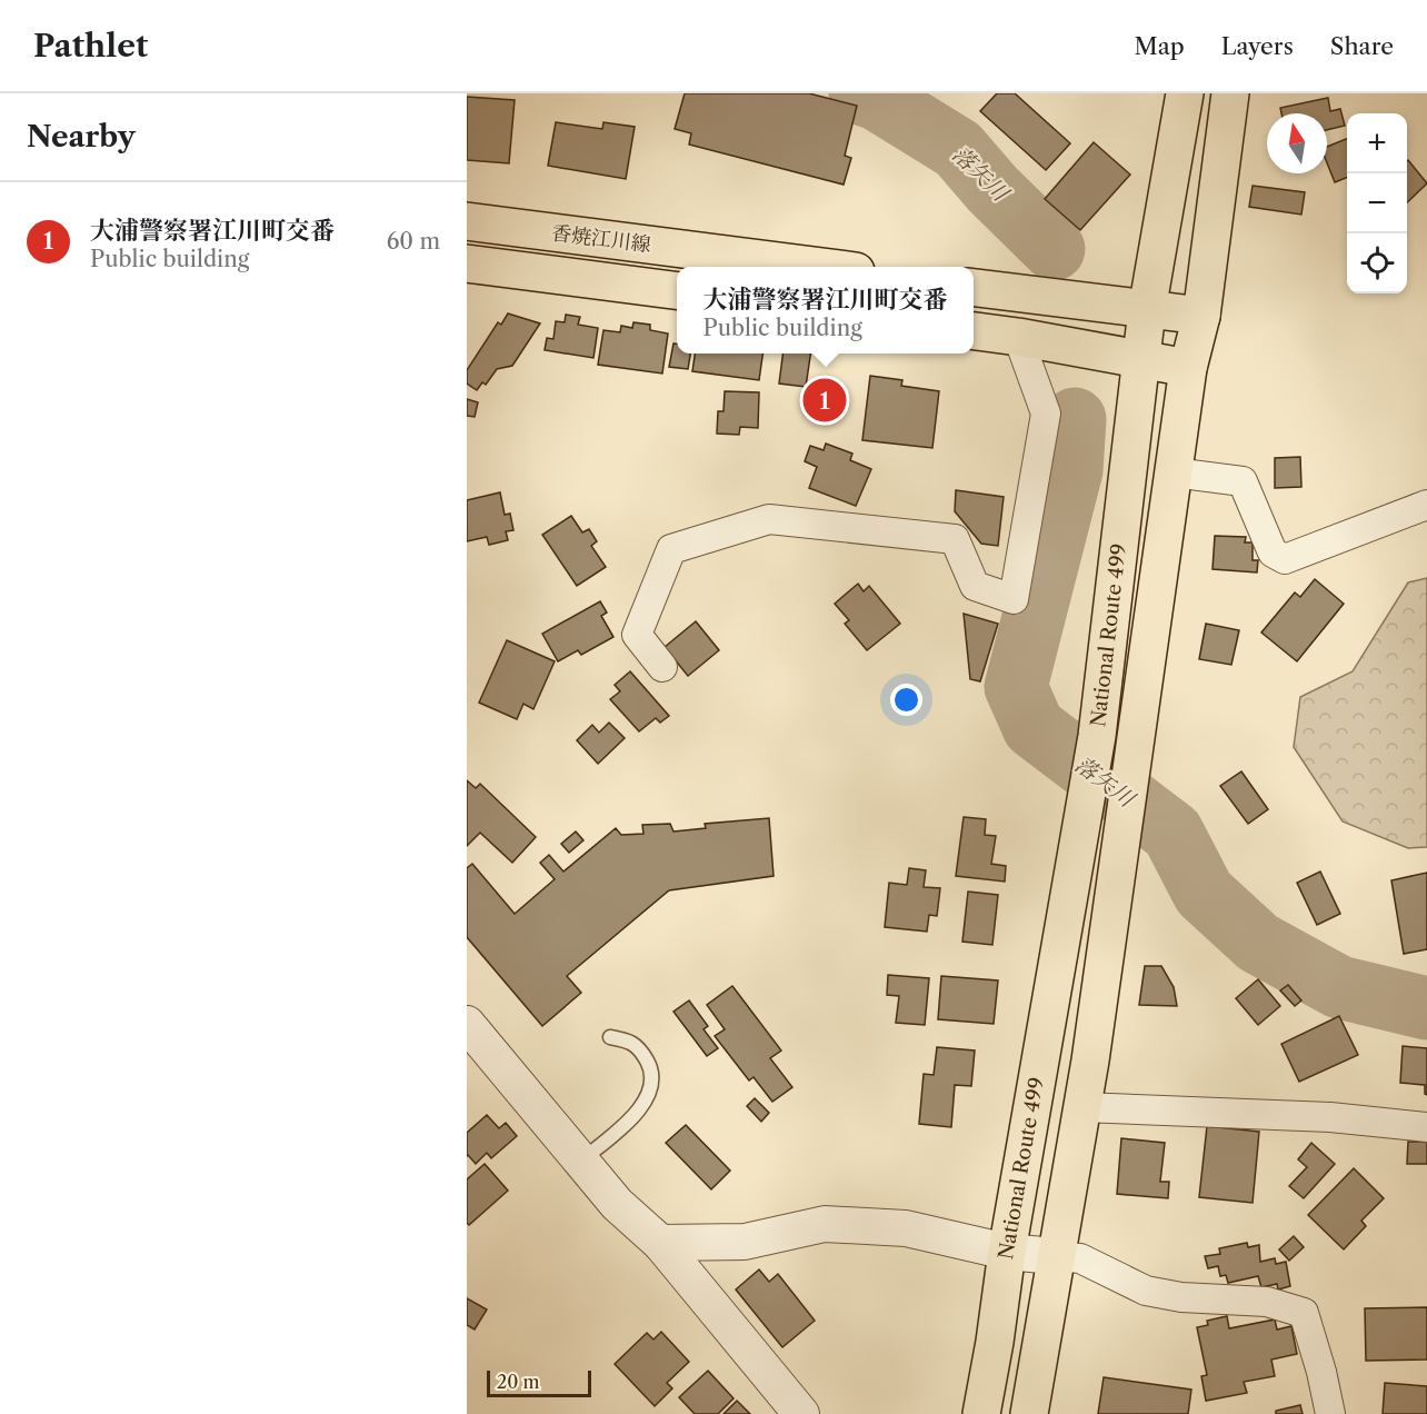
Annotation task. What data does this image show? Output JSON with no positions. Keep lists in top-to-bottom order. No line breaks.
{"streets":{"main road":["香焼江川線","National Route 499"]},"water":["落矢川"],"scale_bar":"20 m","north":"top","page":{"header":"Pathlet","nav":["Map","Layers","Share"],"heading":"Nearby","map_buttons":["+","−"],"list":[{"mark":"1","name":"大浦警察署江川町交番","note":"Public building","value":"60 m"}],"popup":["大浦警察署江川町交番","Public building"],"pins":"1","scale":"20 m"}}
